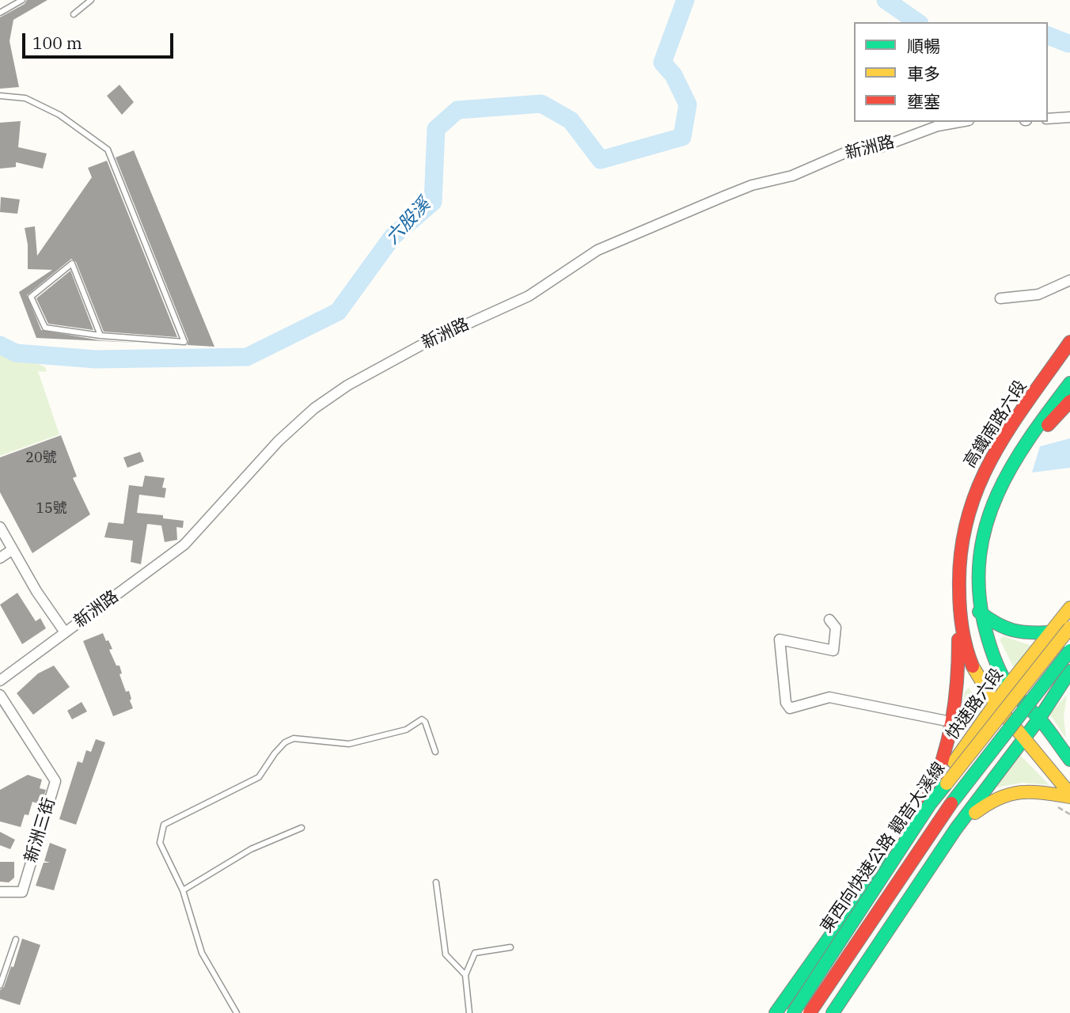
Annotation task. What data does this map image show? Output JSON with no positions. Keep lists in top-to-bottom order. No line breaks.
{"streets":{"main road":["高鐵南路六段","快速路六段","東西向快速公路 觀音大溪線"],"street":["新洲路","新洲三街"]},"crossings":[["高鐵南路六段","快速路六段"]],"water":["六股溪"],"house_numbers":["20號","15號"],"legend":["順暢","車多","壅塞"],"scale_bar":"100 m"}
